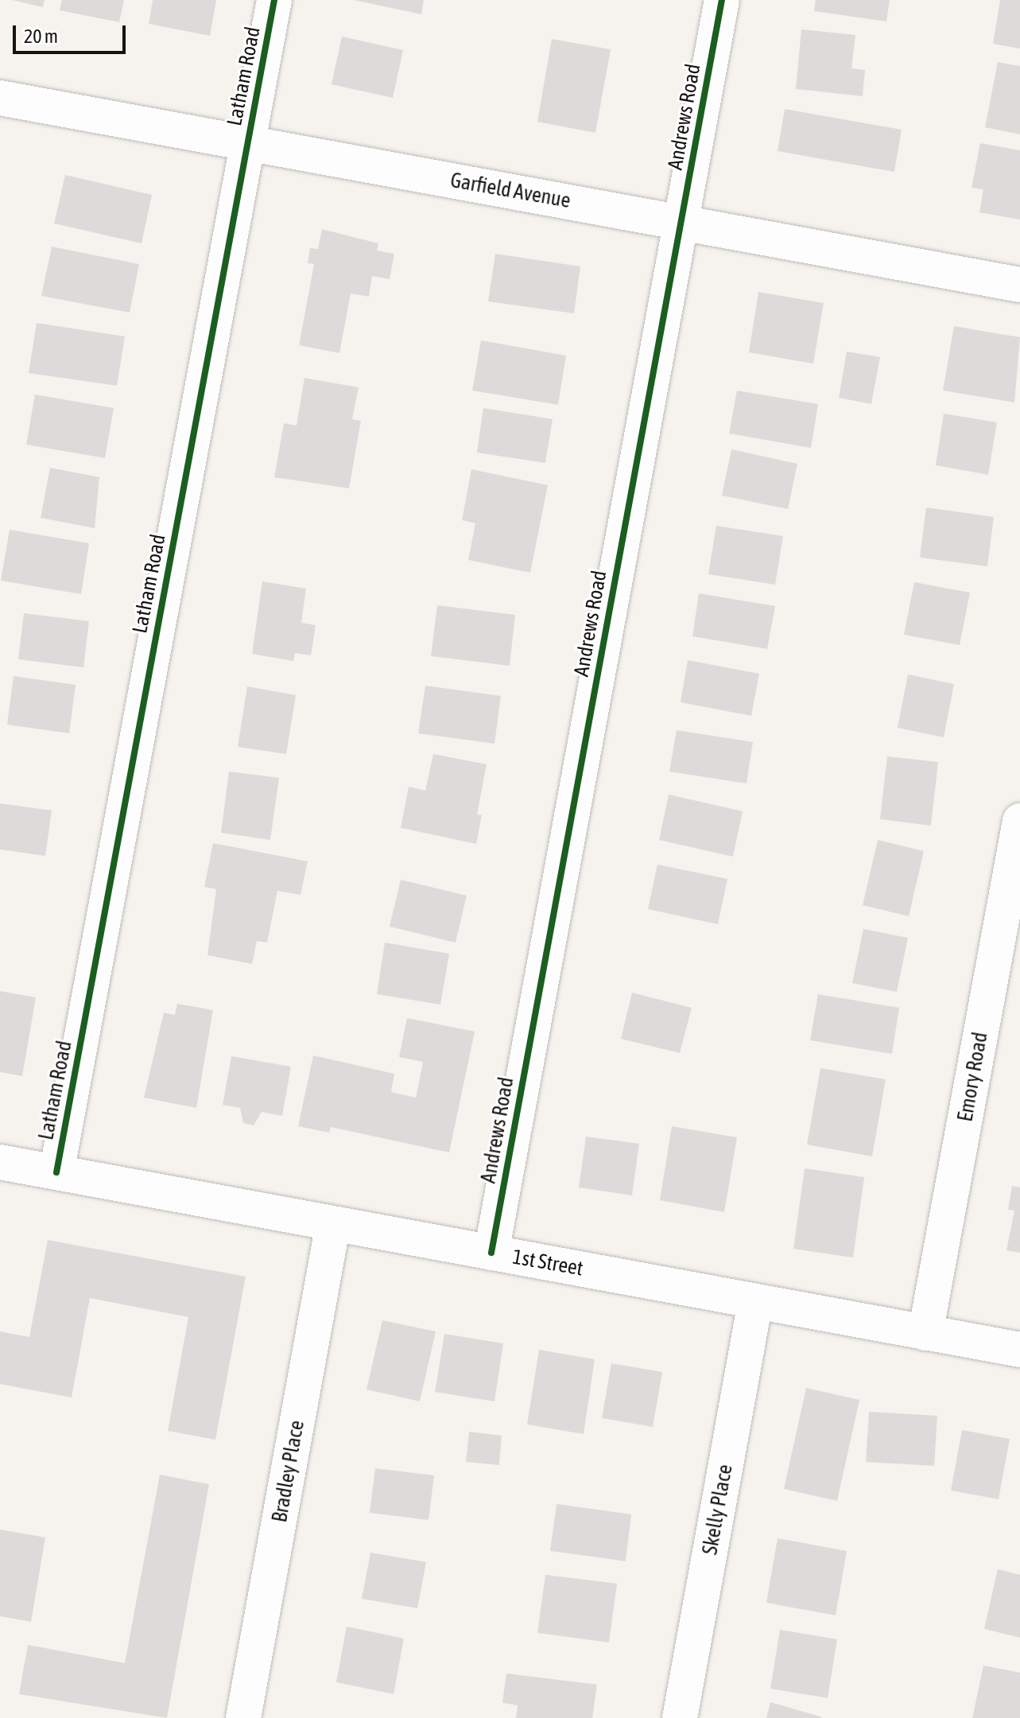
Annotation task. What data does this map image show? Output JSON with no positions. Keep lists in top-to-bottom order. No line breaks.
{"streets":{"street":["Latham Road","Andrews Road","Garfield Avenue","Emory Road","1st Street","Bradley Place","Skelly Place"]},"crossings":[["Latham Road","Garfield Avenue"],["Latham Road","1st Street"],["Andrews Road","Garfield Avenue"],["Andrews Road","1st Street"],["Emory Road","1st Street"],["1st Street","Bradley Place"],["1st Street","Skelly Place"]],"scale_bar":"20 m"}
